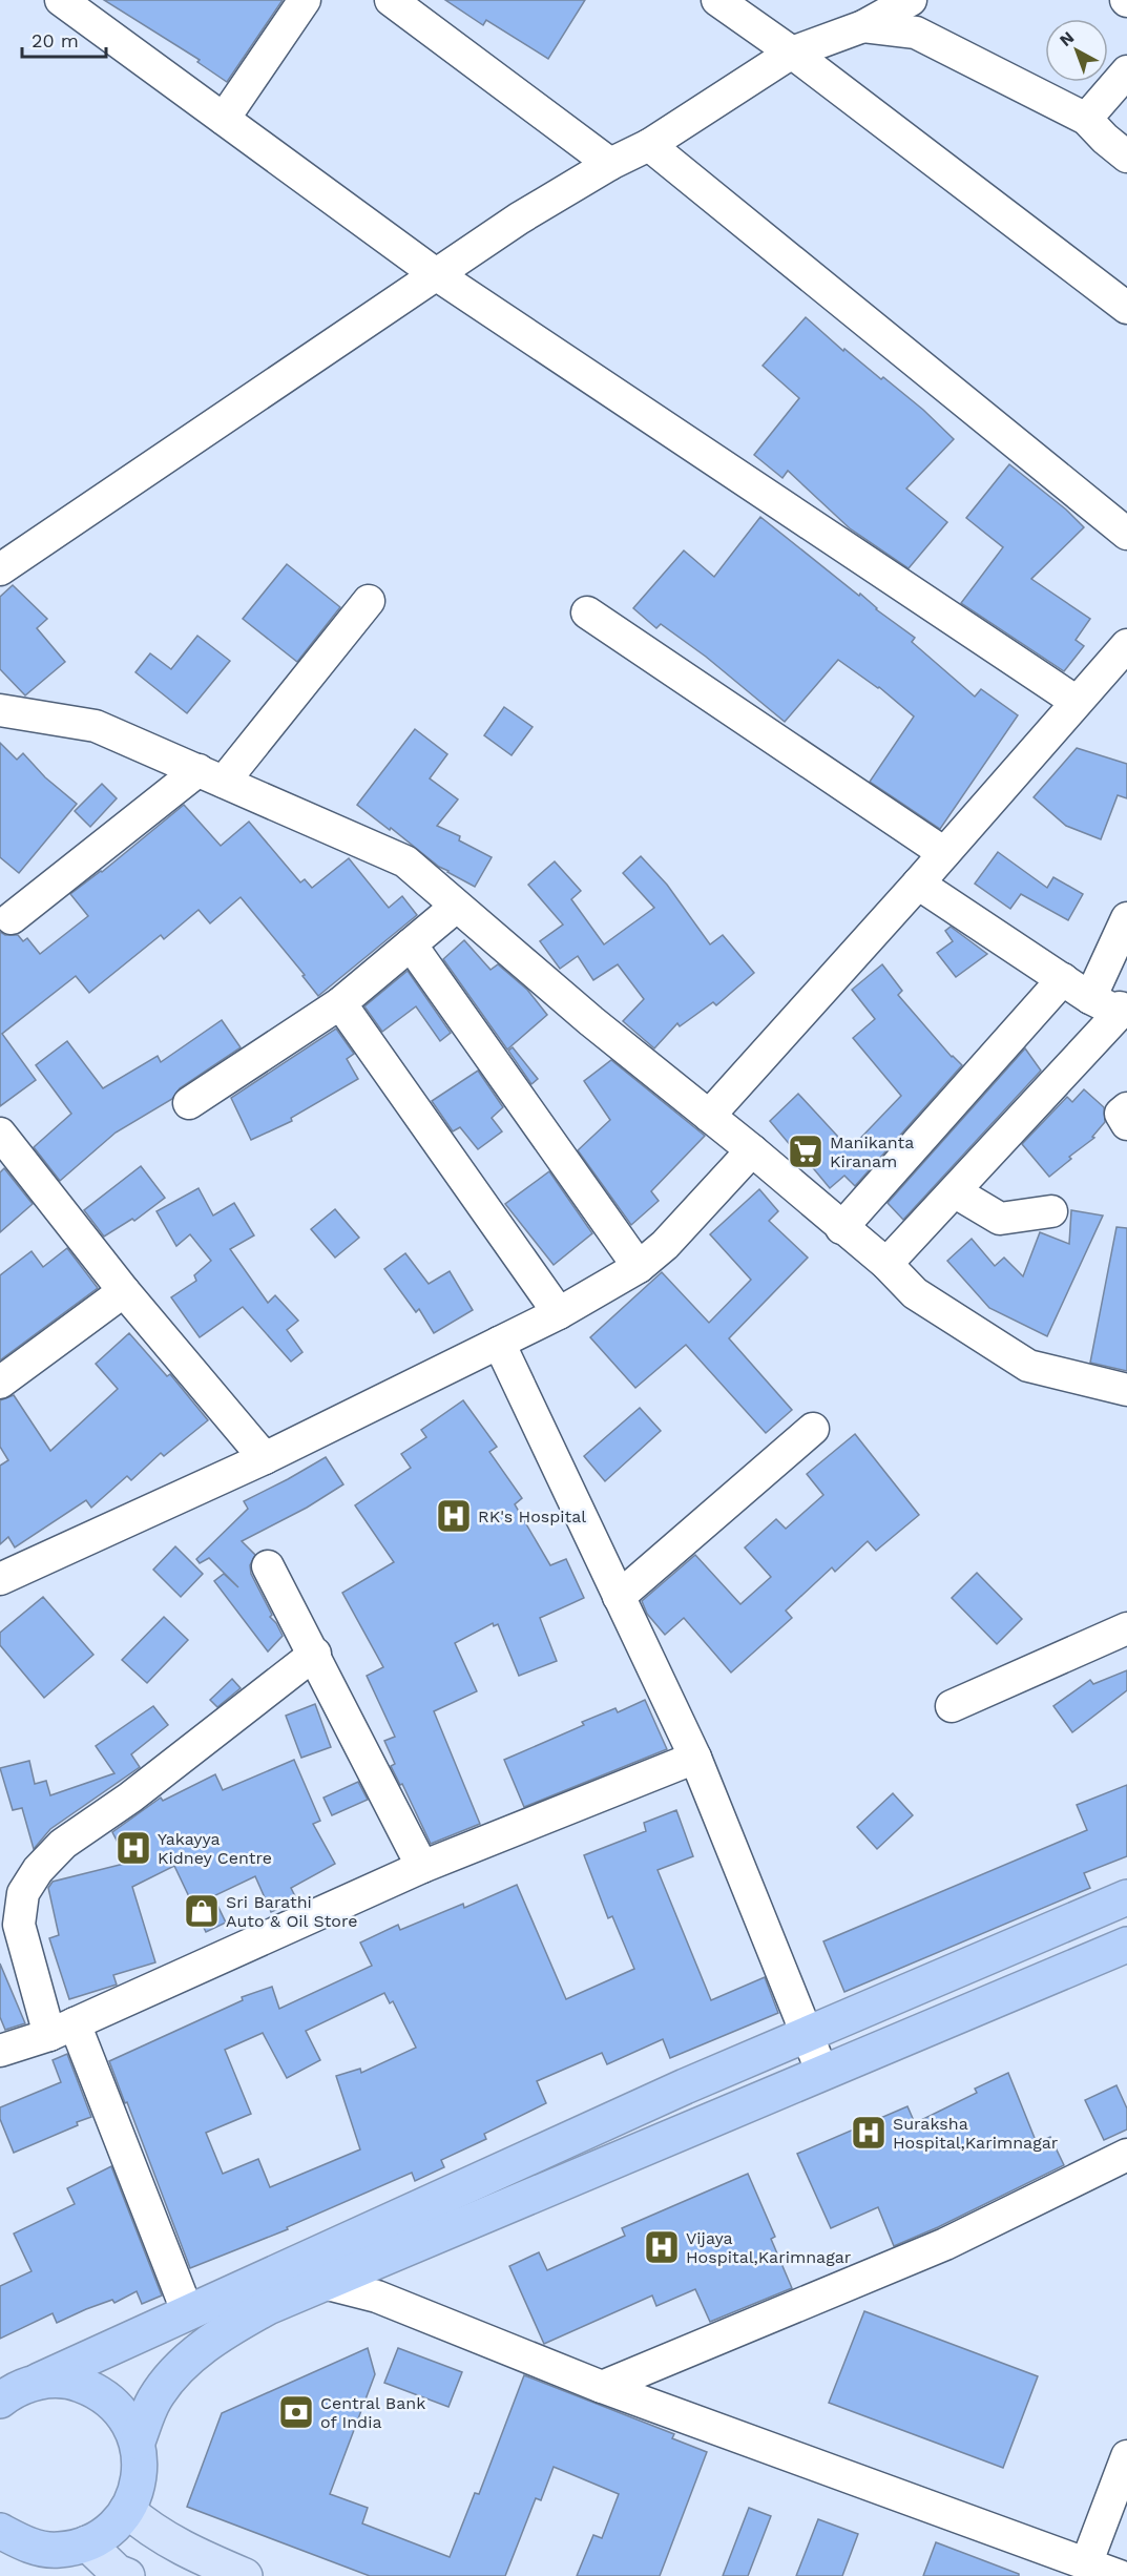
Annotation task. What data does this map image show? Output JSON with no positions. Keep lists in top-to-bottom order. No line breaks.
{"places":{"supermarket":["Manikanta Kiranam"],"hospital":["RK's Hospital","Yakayya Kidney Centre","Suraksha Hospital,Karimnagar","Vijaya Hospital,Karimnagar"],"shop":["Sri Barathi Auto & Oil Store"],"bank":["Central Bank of India"]},"scale_bar":"20 m","north":"top left"}
